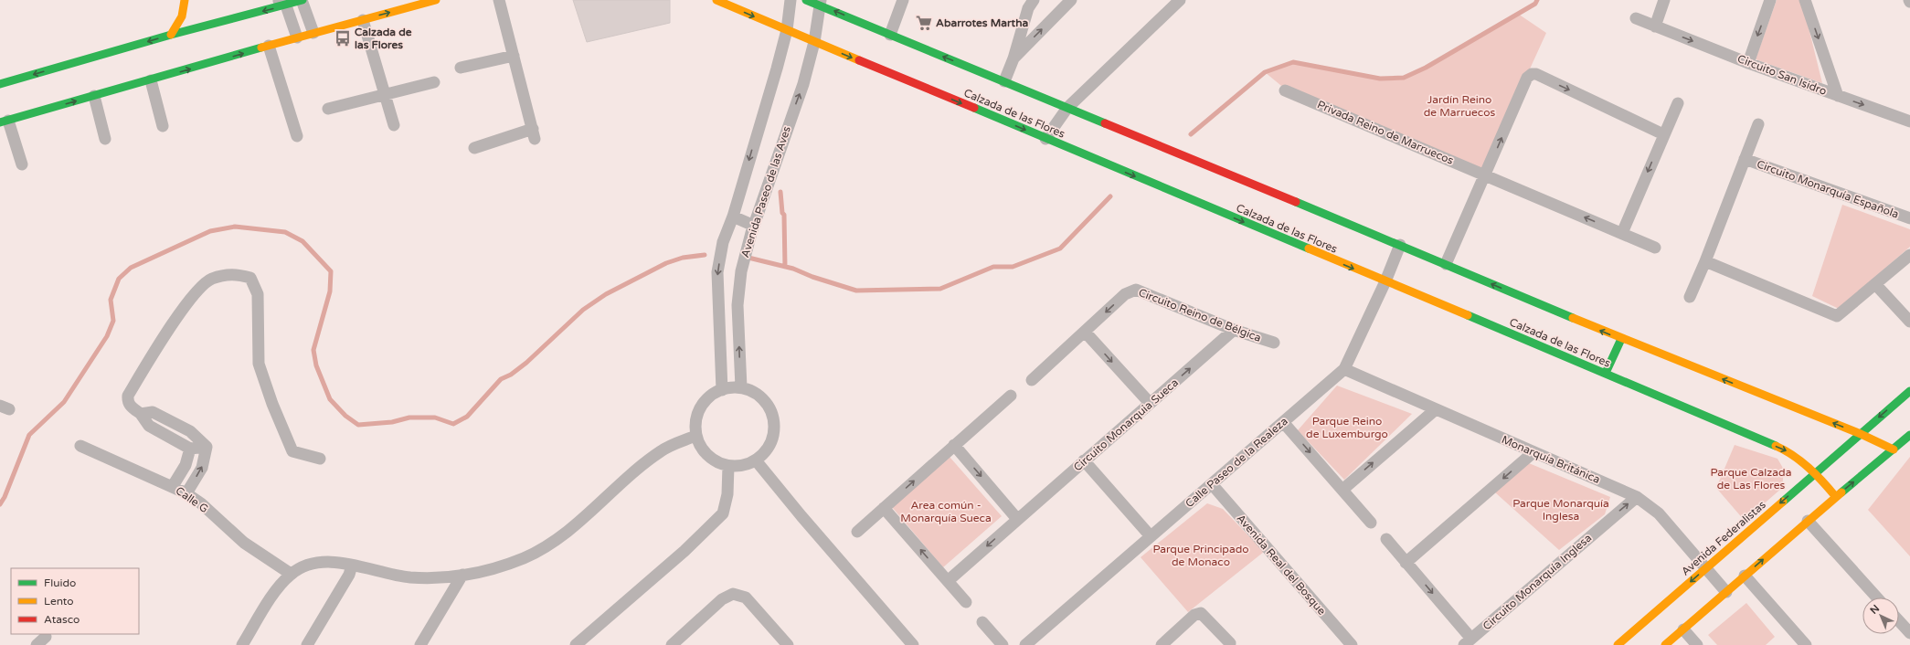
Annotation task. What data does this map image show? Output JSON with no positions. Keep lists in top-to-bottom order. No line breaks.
{"streets":{"street":["Circuito San Isidro","Calzada de las Flores","Privada Reino de Marruecos","Circuito Monarquía Española","Avenida Paseo de las Aves","Circuito Reino de Bélgica","Circuito Monarquia Sueca","Monarquía Británica","Calle Paseo de la Realeza","Calle G","Avenida Federalistas","Avenida Real del Bosque","Circuito Monarquía Inglesa"]},"crossings":[["Calzada de las Flores","Avenida Paseo de las Aves"],["Calzada de las Flores","Calle Paseo de la Realeza"],["Calzada de las Flores","Avenida Federalistas"],["Circuito Reino de Bélgica","Circuito Monarquia Sueca"],["Monarquía Británica","Calle Paseo de la Realeza"],["Monarquía Británica","Avenida Federalistas"],["Monarquía Británica","Circuito Monarquía Inglesa"],["Calle Paseo de la Realeza","Avenida Real del Bosque"]],"one_way":["Circuito San Isidro","Circuito Reino de Bélgica"],"parks":["Jardín Reino de Marruecos","Parque Reino de Luxemburgo","Parque Calzada de Las Flores","Parque Monarquía Inglesa","Area común - Monarquía Sueca","Parque Principado de Monaco"],"places":{"supermarket":["Abarrotes Martha"],"bus stop":["Calzada de las Flores"]},"legend":["Fluido","Lento","Atasco"],"north":"top left"}
